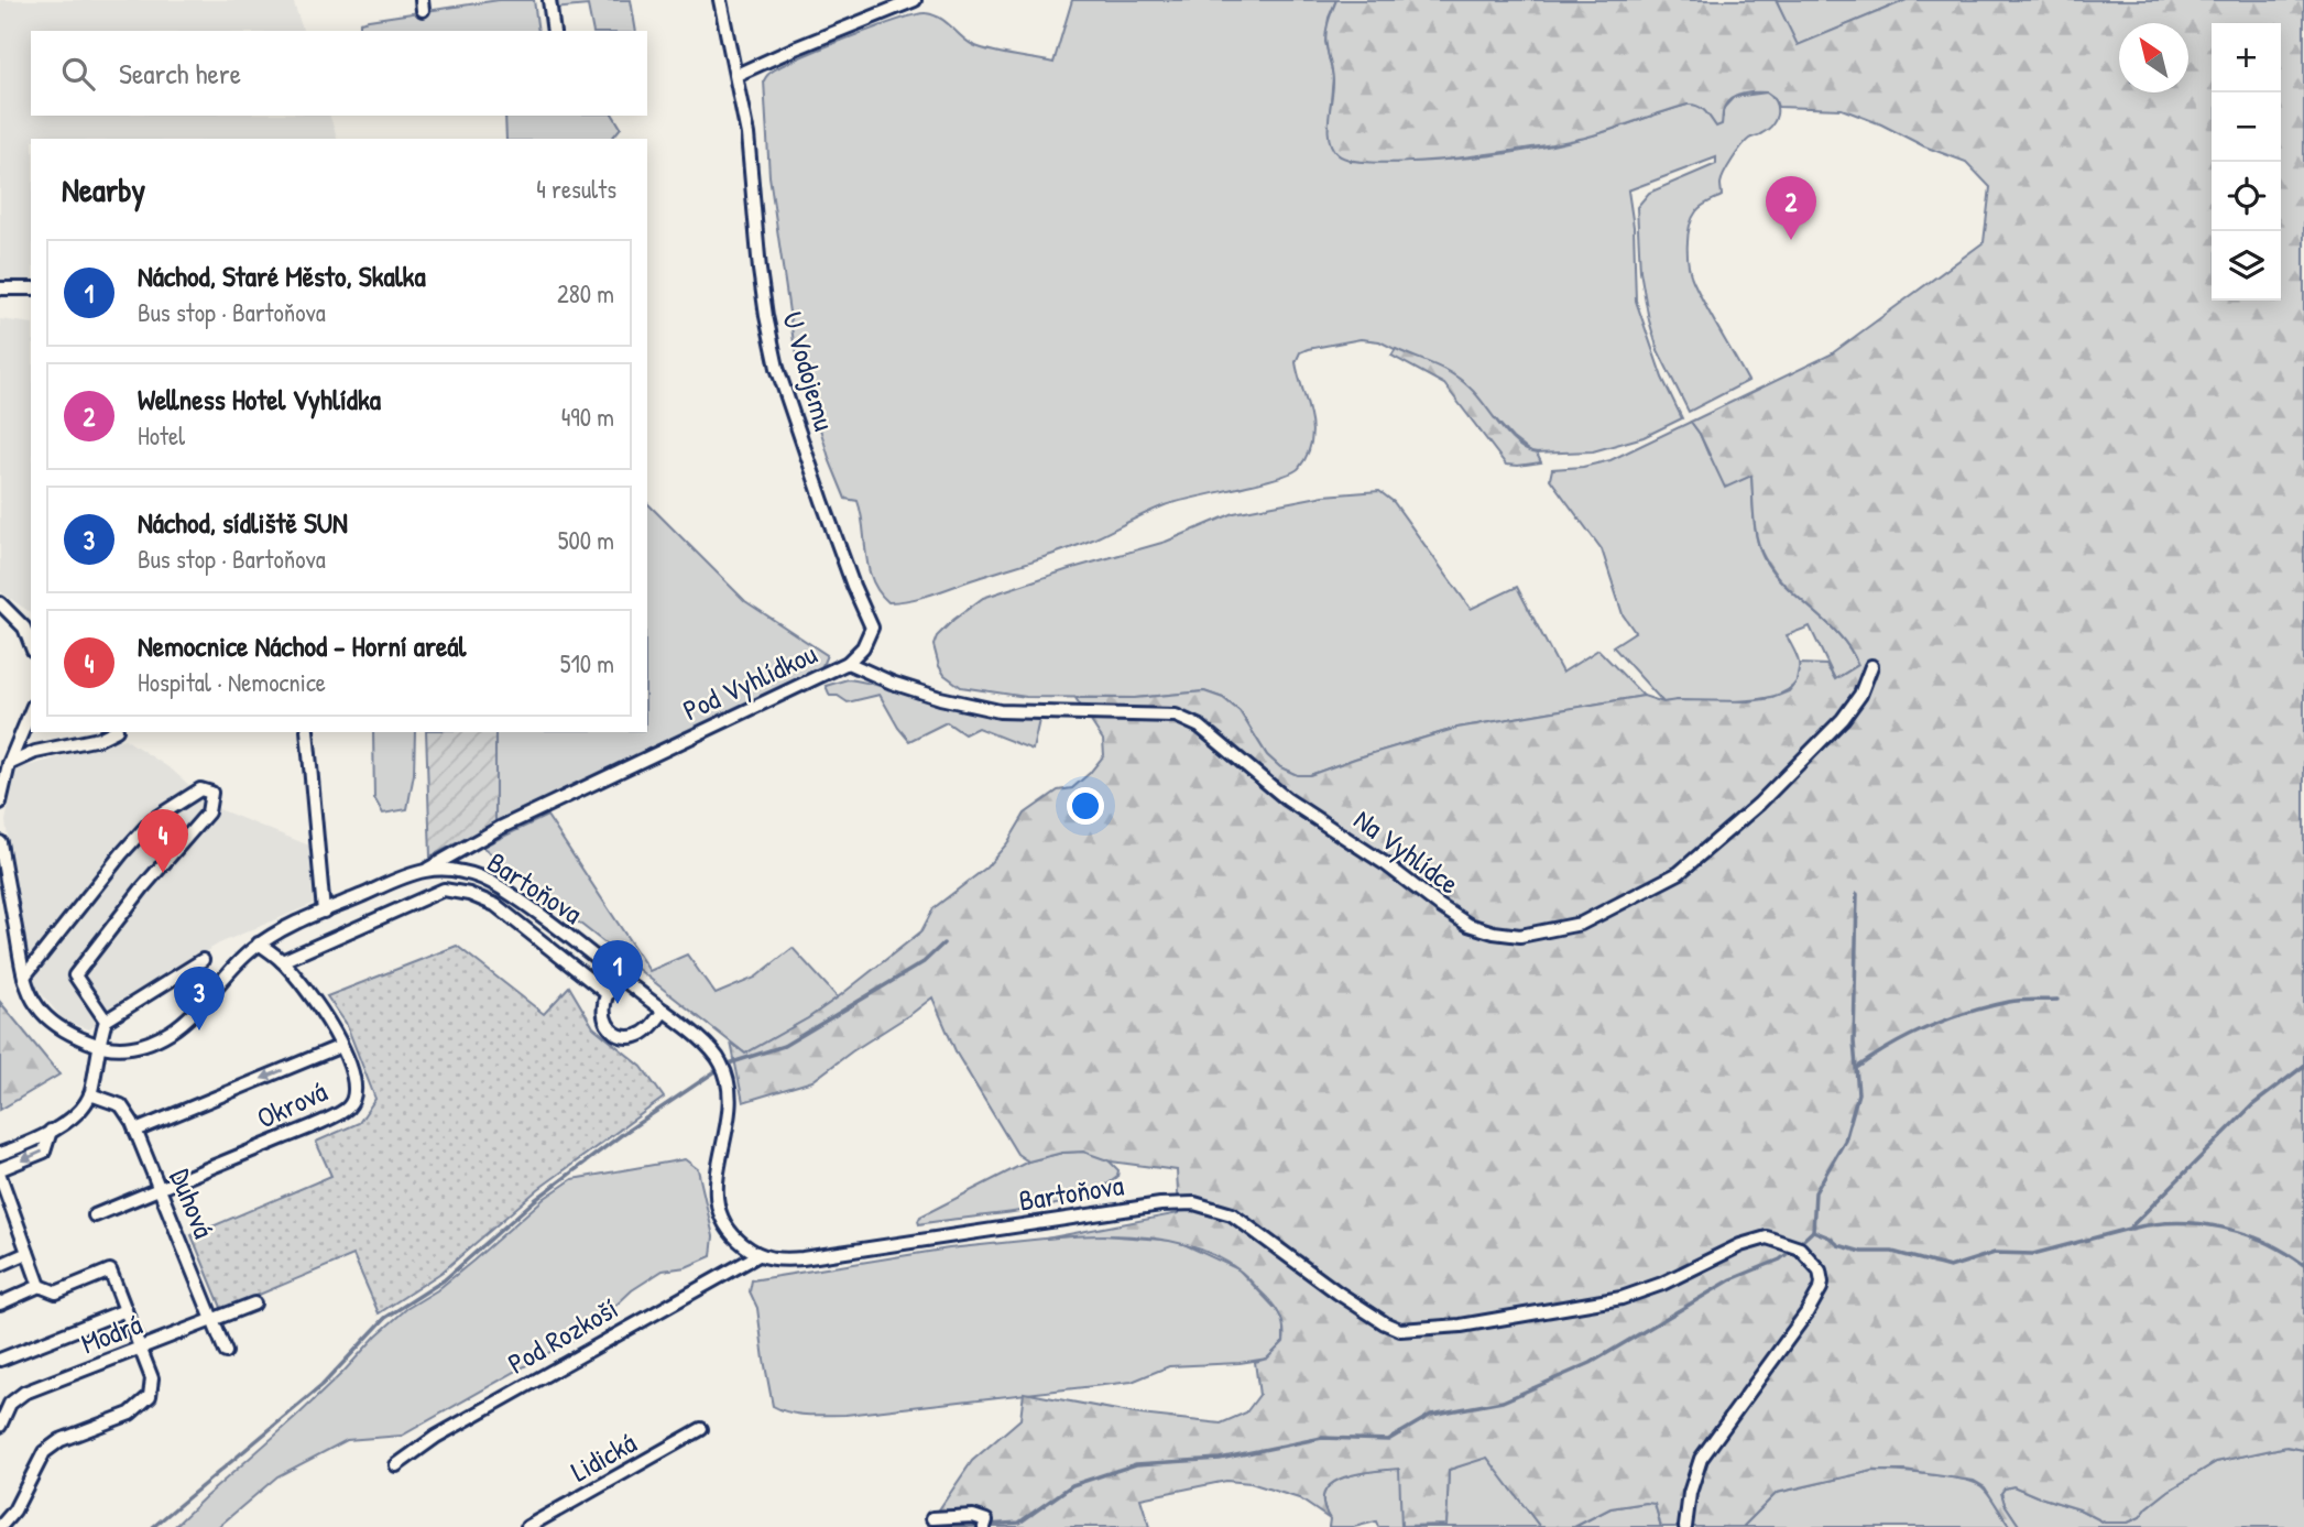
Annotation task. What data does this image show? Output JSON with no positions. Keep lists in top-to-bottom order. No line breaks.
{"streets":{"street":["U Vodojemu","Pod Vyhlídkou","Na Vyhlídce","Bartoňova","Okrová","Duhová","Modrá","Pod Rozkoší","Lidická"]},"crossings":[["U Vodojemu","Pod Vyhlídkou"],["U Vodojemu","Na Vyhlídce"],["Pod Vyhlídkou","Na Vyhlídce"],["Pod Vyhlídkou","Bartoňova"],["Bartoňova","Okrová"],["Bartoňova","Pod Rozkoší"],["Okrová","Duhová"],["Duhová","Modrá"]],"north":"top left","page":{"map_buttons":["+","−"],"search":"Search here","heading":["Nearby","4 results"],"pins":["2","4","1","3"],"list":[{"mark":"1","name":"Náchod, Staré Město, Skalka","note":"Bus stop · Bartoňova","value":"280 m"},{"mark":"2","name":"Wellness Hotel Vyhlídka","note":"Hotel","value":"490 m"},{"mark":"3","name":"Náchod, sídliště SUN","note":"Bus stop · Bartoňova","value":"500 m"},{"mark":"4","name":"Nemocnice Náchod - Horní areál","note":"Hospital · Nemocnice","value":"510 m"}]}}
